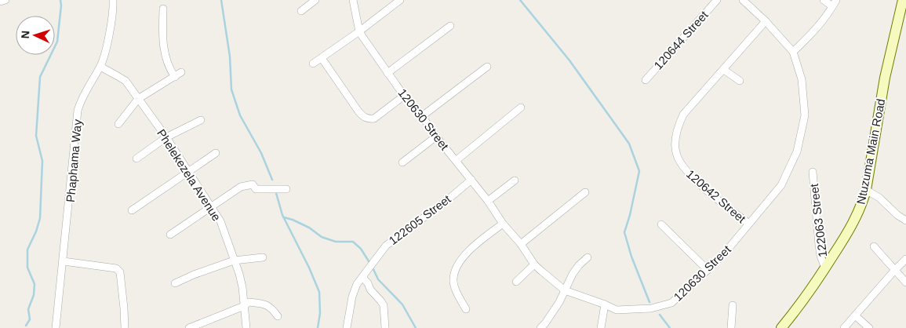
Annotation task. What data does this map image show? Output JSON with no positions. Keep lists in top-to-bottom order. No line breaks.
{"streets":{"main road":["Ntuzuma Main Road"],"street":["120644 Street","120630 Street","Phaphama Way","Phelekezela Avenue","120642 Street","122605 Street","122063 Street"]},"crossings":[["120630 Street","120642 Street"],["120630 Street","122605 Street"],["Ntuzuma Main Road","122063 Street"],["Phaphama Way","Phelekezela Avenue"]],"north":"left"}
